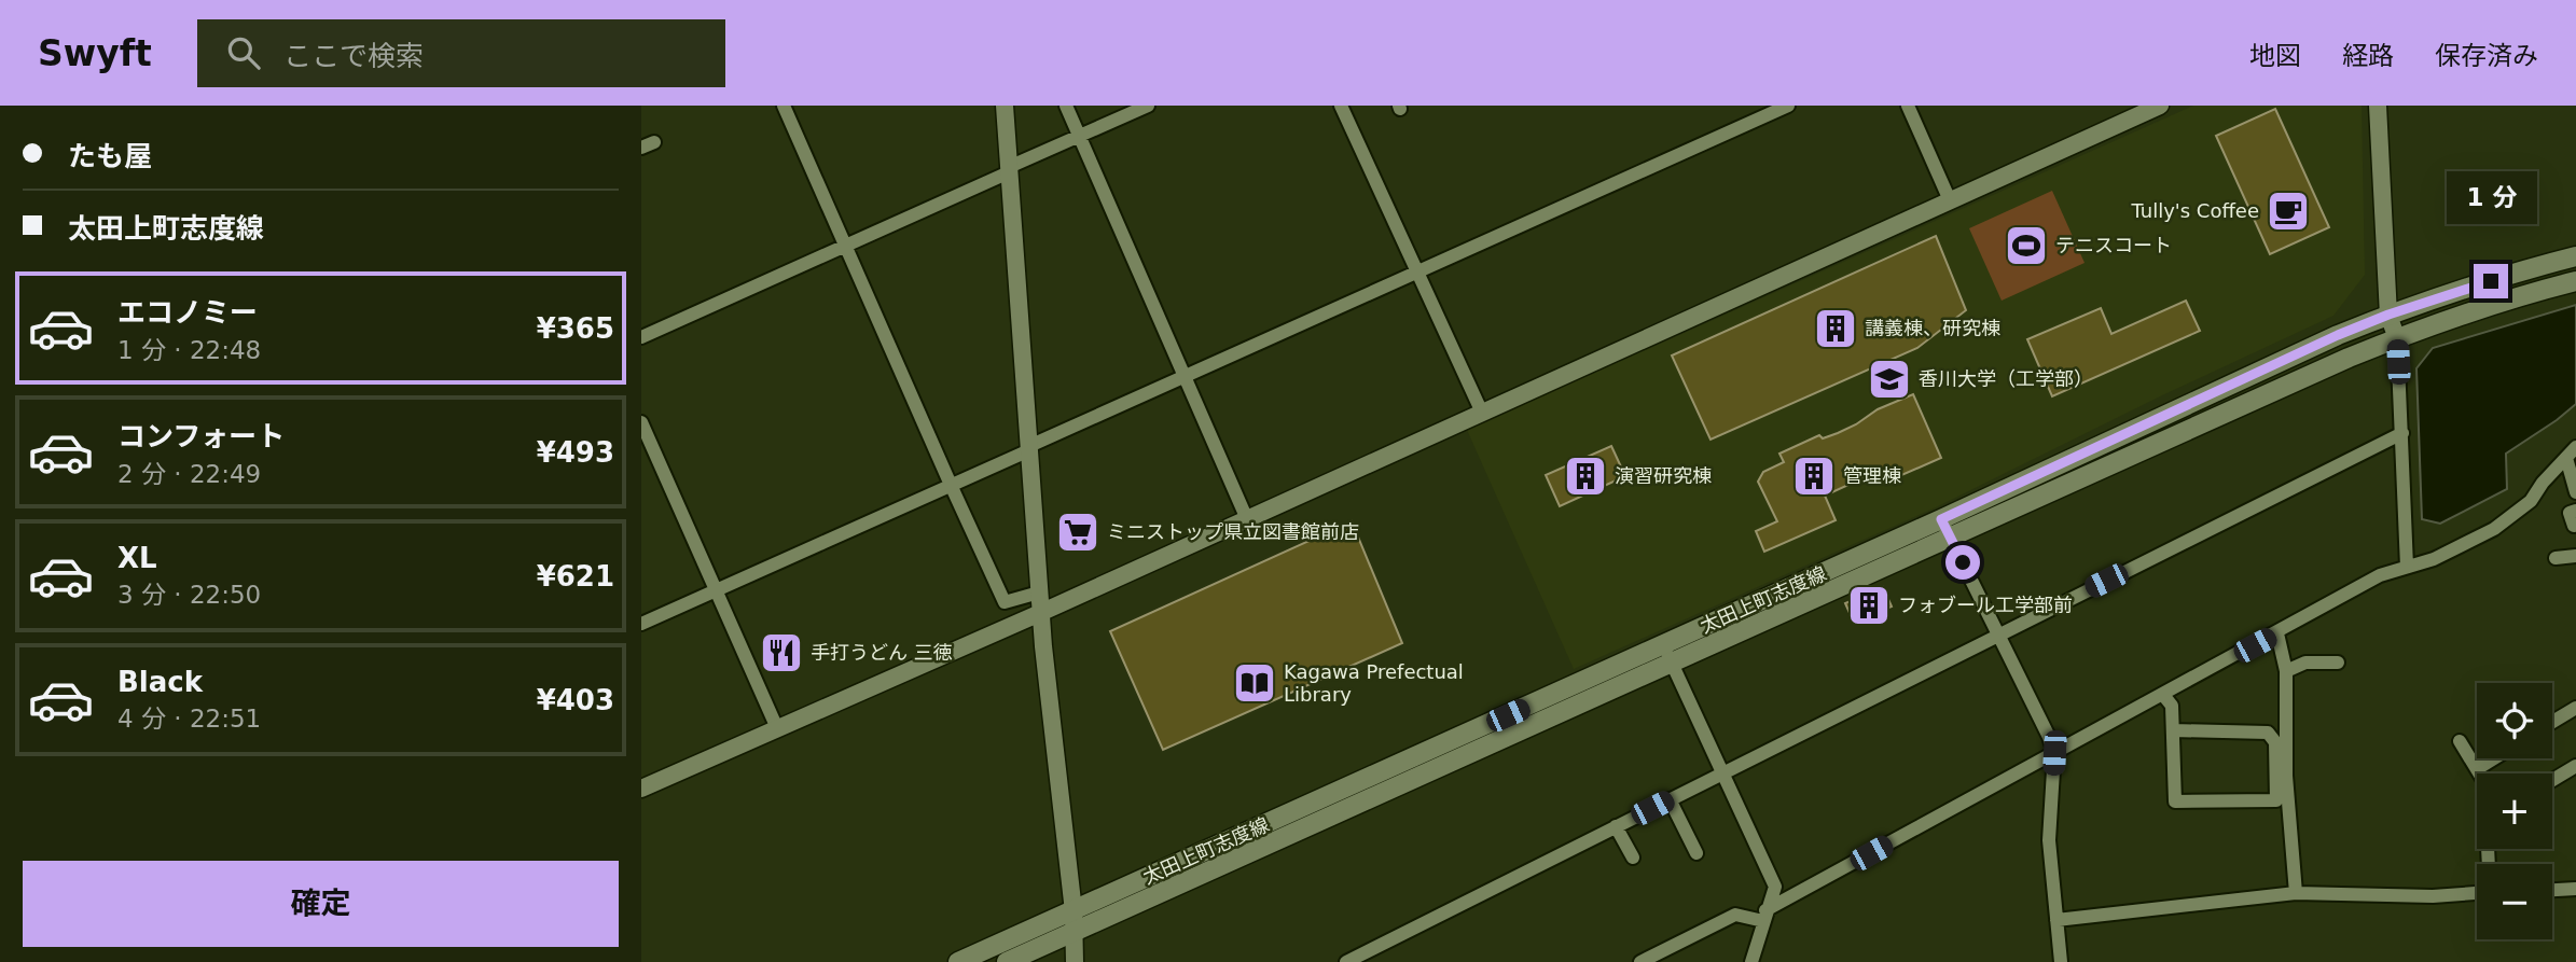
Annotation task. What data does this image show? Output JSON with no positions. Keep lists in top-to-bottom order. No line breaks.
{"streets":{"main road":["太田上町志度線"]},"places":{"cafe":["Tully's Coffee"],"sports":["テニスコート"],"building":["講義棟、研究棟","演習研究棟","管理棟","フォブール工学部前"],"school or university":["香川大学（工学部）"],"supermarket":["ミニストップ県立図書館前店"],"restaurant":["手打うどん 三徳"],"library":["Kagawa Prefectual Library"]},"page":{"header":"Swyft","search":"ここで検索","nav":["地図","経路","保存済み"],"banner":["たも屋","太田上町志度線"],"bubble":"1 分","list":[{"name":"エコノミー","note":"1 分 · 22:48","value":"¥365"},{"name":"コンフォート","note":"2 分 · 22:49","value":"¥493"},{"name":"XL","note":"3 分 · 22:50","value":"¥621"},{"name":"Black","note":"4 分 · 22:51","value":"¥403"}],"map_buttons":["+","−"],"buttons":"確定"}}
